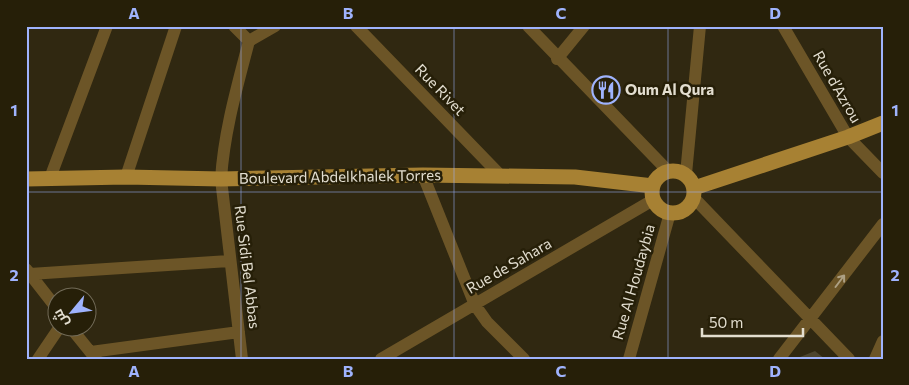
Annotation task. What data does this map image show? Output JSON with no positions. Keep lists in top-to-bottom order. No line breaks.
{"streets":{"main road":["Boulevard Abdelkhalek Torres"],"street":["Rue d’Azrou","Rue Rivet","Rue de Sahara","Rue Sidi Bel Abbas","Rue Al Houdaybia"]},"crossings":[["Rue Rivet","Boulevard Abdelkhalek Torres"],["Boulevard Abdelkhalek Torres","Rue de Sahara"],["Boulevard Abdelkhalek Torres","Rue Sidi Bel Abbas"],["Boulevard Abdelkhalek Torres","Rue Al Houdaybia"],["Rue de Sahara","Rue Al Houdaybia"]],"places":{"restaurant":["Oum Al Qura"]},"scale_bar":"50 m","north":"bottom left","grid":{"columns":["A","B","C","D"],"rows":["1","2"]}}
